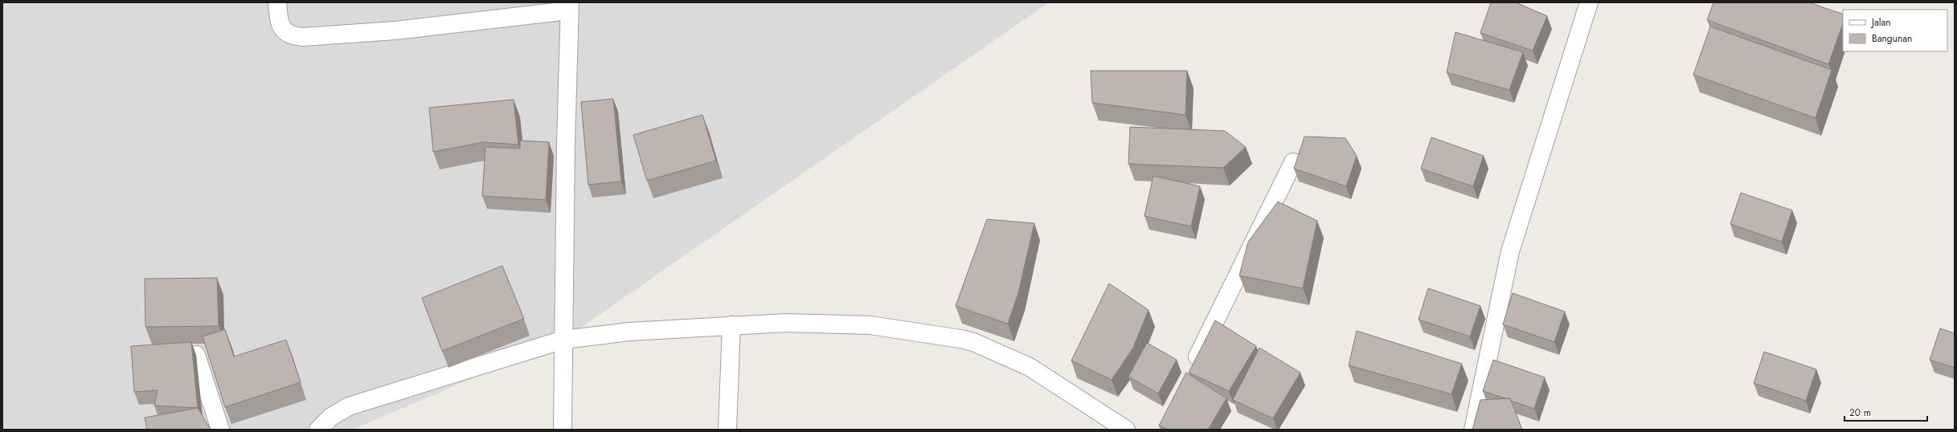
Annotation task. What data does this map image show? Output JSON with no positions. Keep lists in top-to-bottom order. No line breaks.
{"legend":["Jalan","Bangunan"],"scale_bar":"20 m"}
